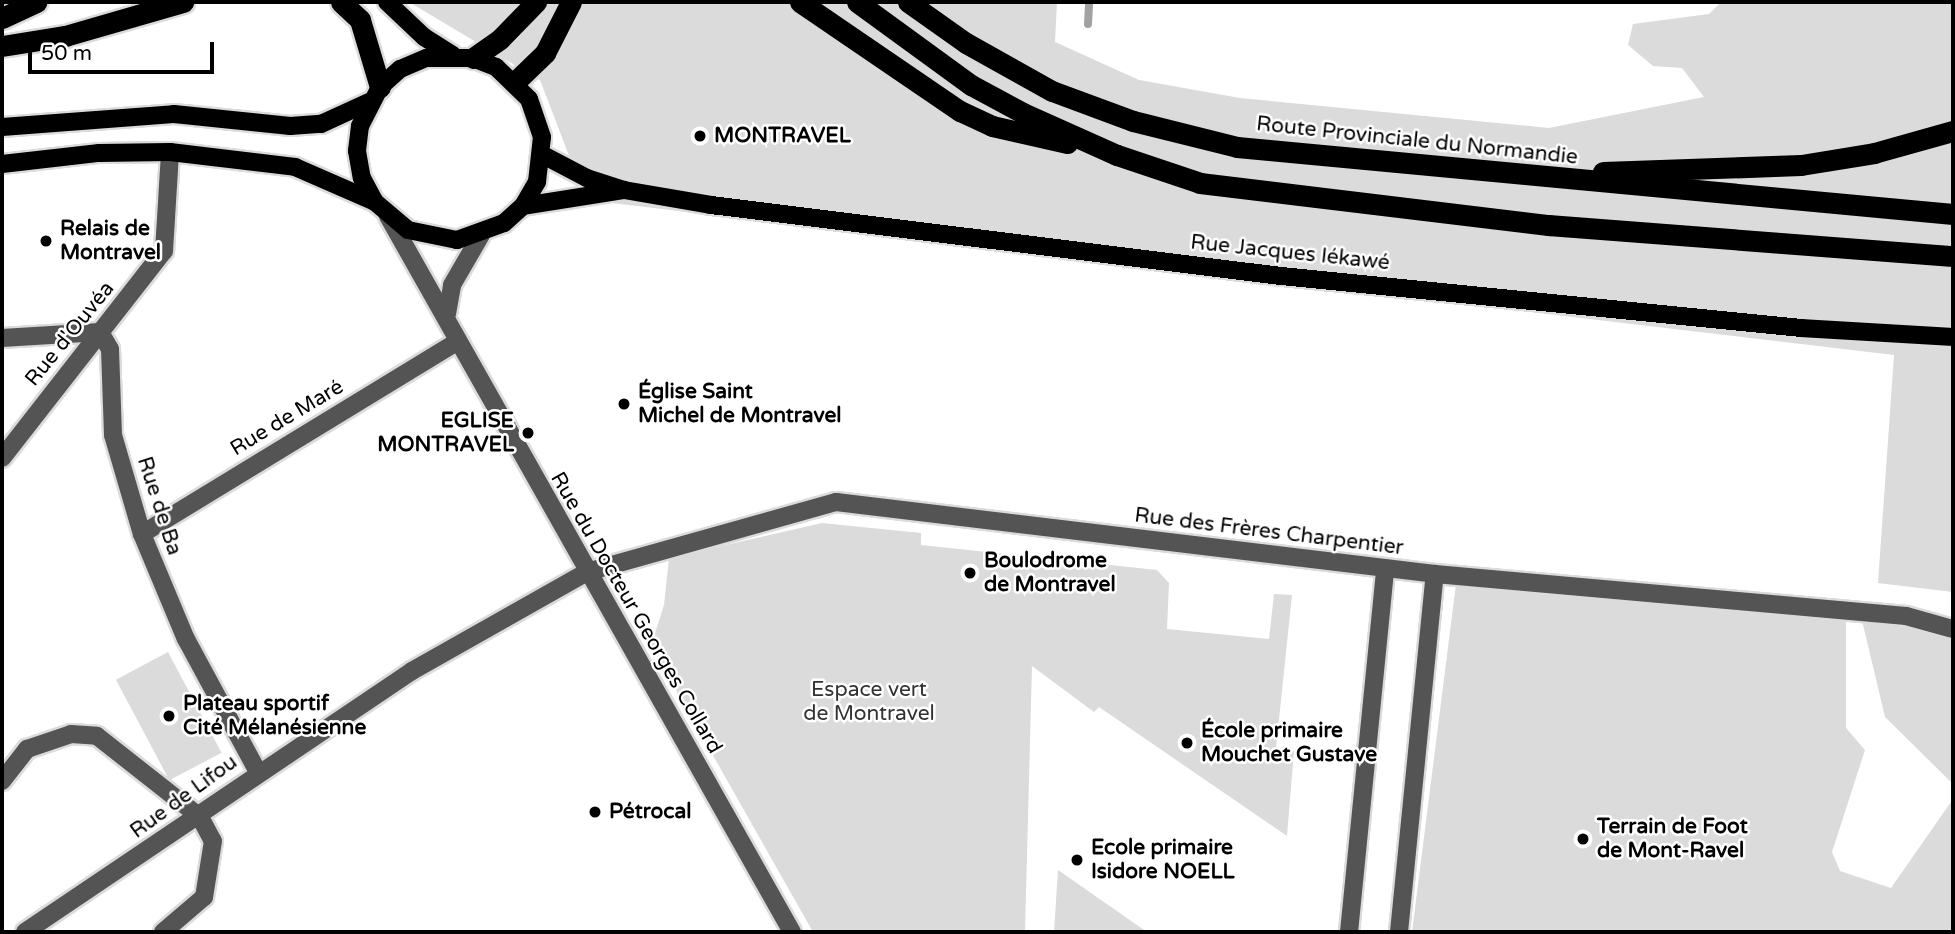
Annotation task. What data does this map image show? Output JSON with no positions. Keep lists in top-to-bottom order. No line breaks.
{"streets":{"highway":["Route Provinciale du Normandie"],"main road":["Rue Jacques Iékawé"],"street":["Rue d'Ouvéa","Rue de Maré","Rue de Ba","Rue des Frères Charpentier","Rue du Docteur Georges Collard","Rue de Lifou"]},"crossings":[["Rue Jacques Iékawé","Rue du Docteur Georges Collard"],["Rue d'Ouvéa","Rue de Ba"],["Rue de Maré","Rue de Ba"],["Rue de Maré","Rue du Docteur Georges Collard"],["Rue de Ba","Rue de Lifou"],["Rue des Frères Charpentier","Rue du Docteur Georges Collard"],["Rue des Frères Charpentier","Rue de Lifou"],["Rue du Docteur Georges Collard","Rue de Lifou"]],"parks":["Espace vert de Montravel"],"places":["MONTRAVEL","Relais de Montravel","Église Saint Michel de Montravel","EGLISE MONTRAVEL","Boulodrome de Montravel","Plateau sportif Cité Mélanésienne","École primaire Mouchet Gustave","Pétrocal","Terrain de Foot de Mont-Ravel","Ecole primaire Isidore NOELL"],"scale_bar":"50 m"}
